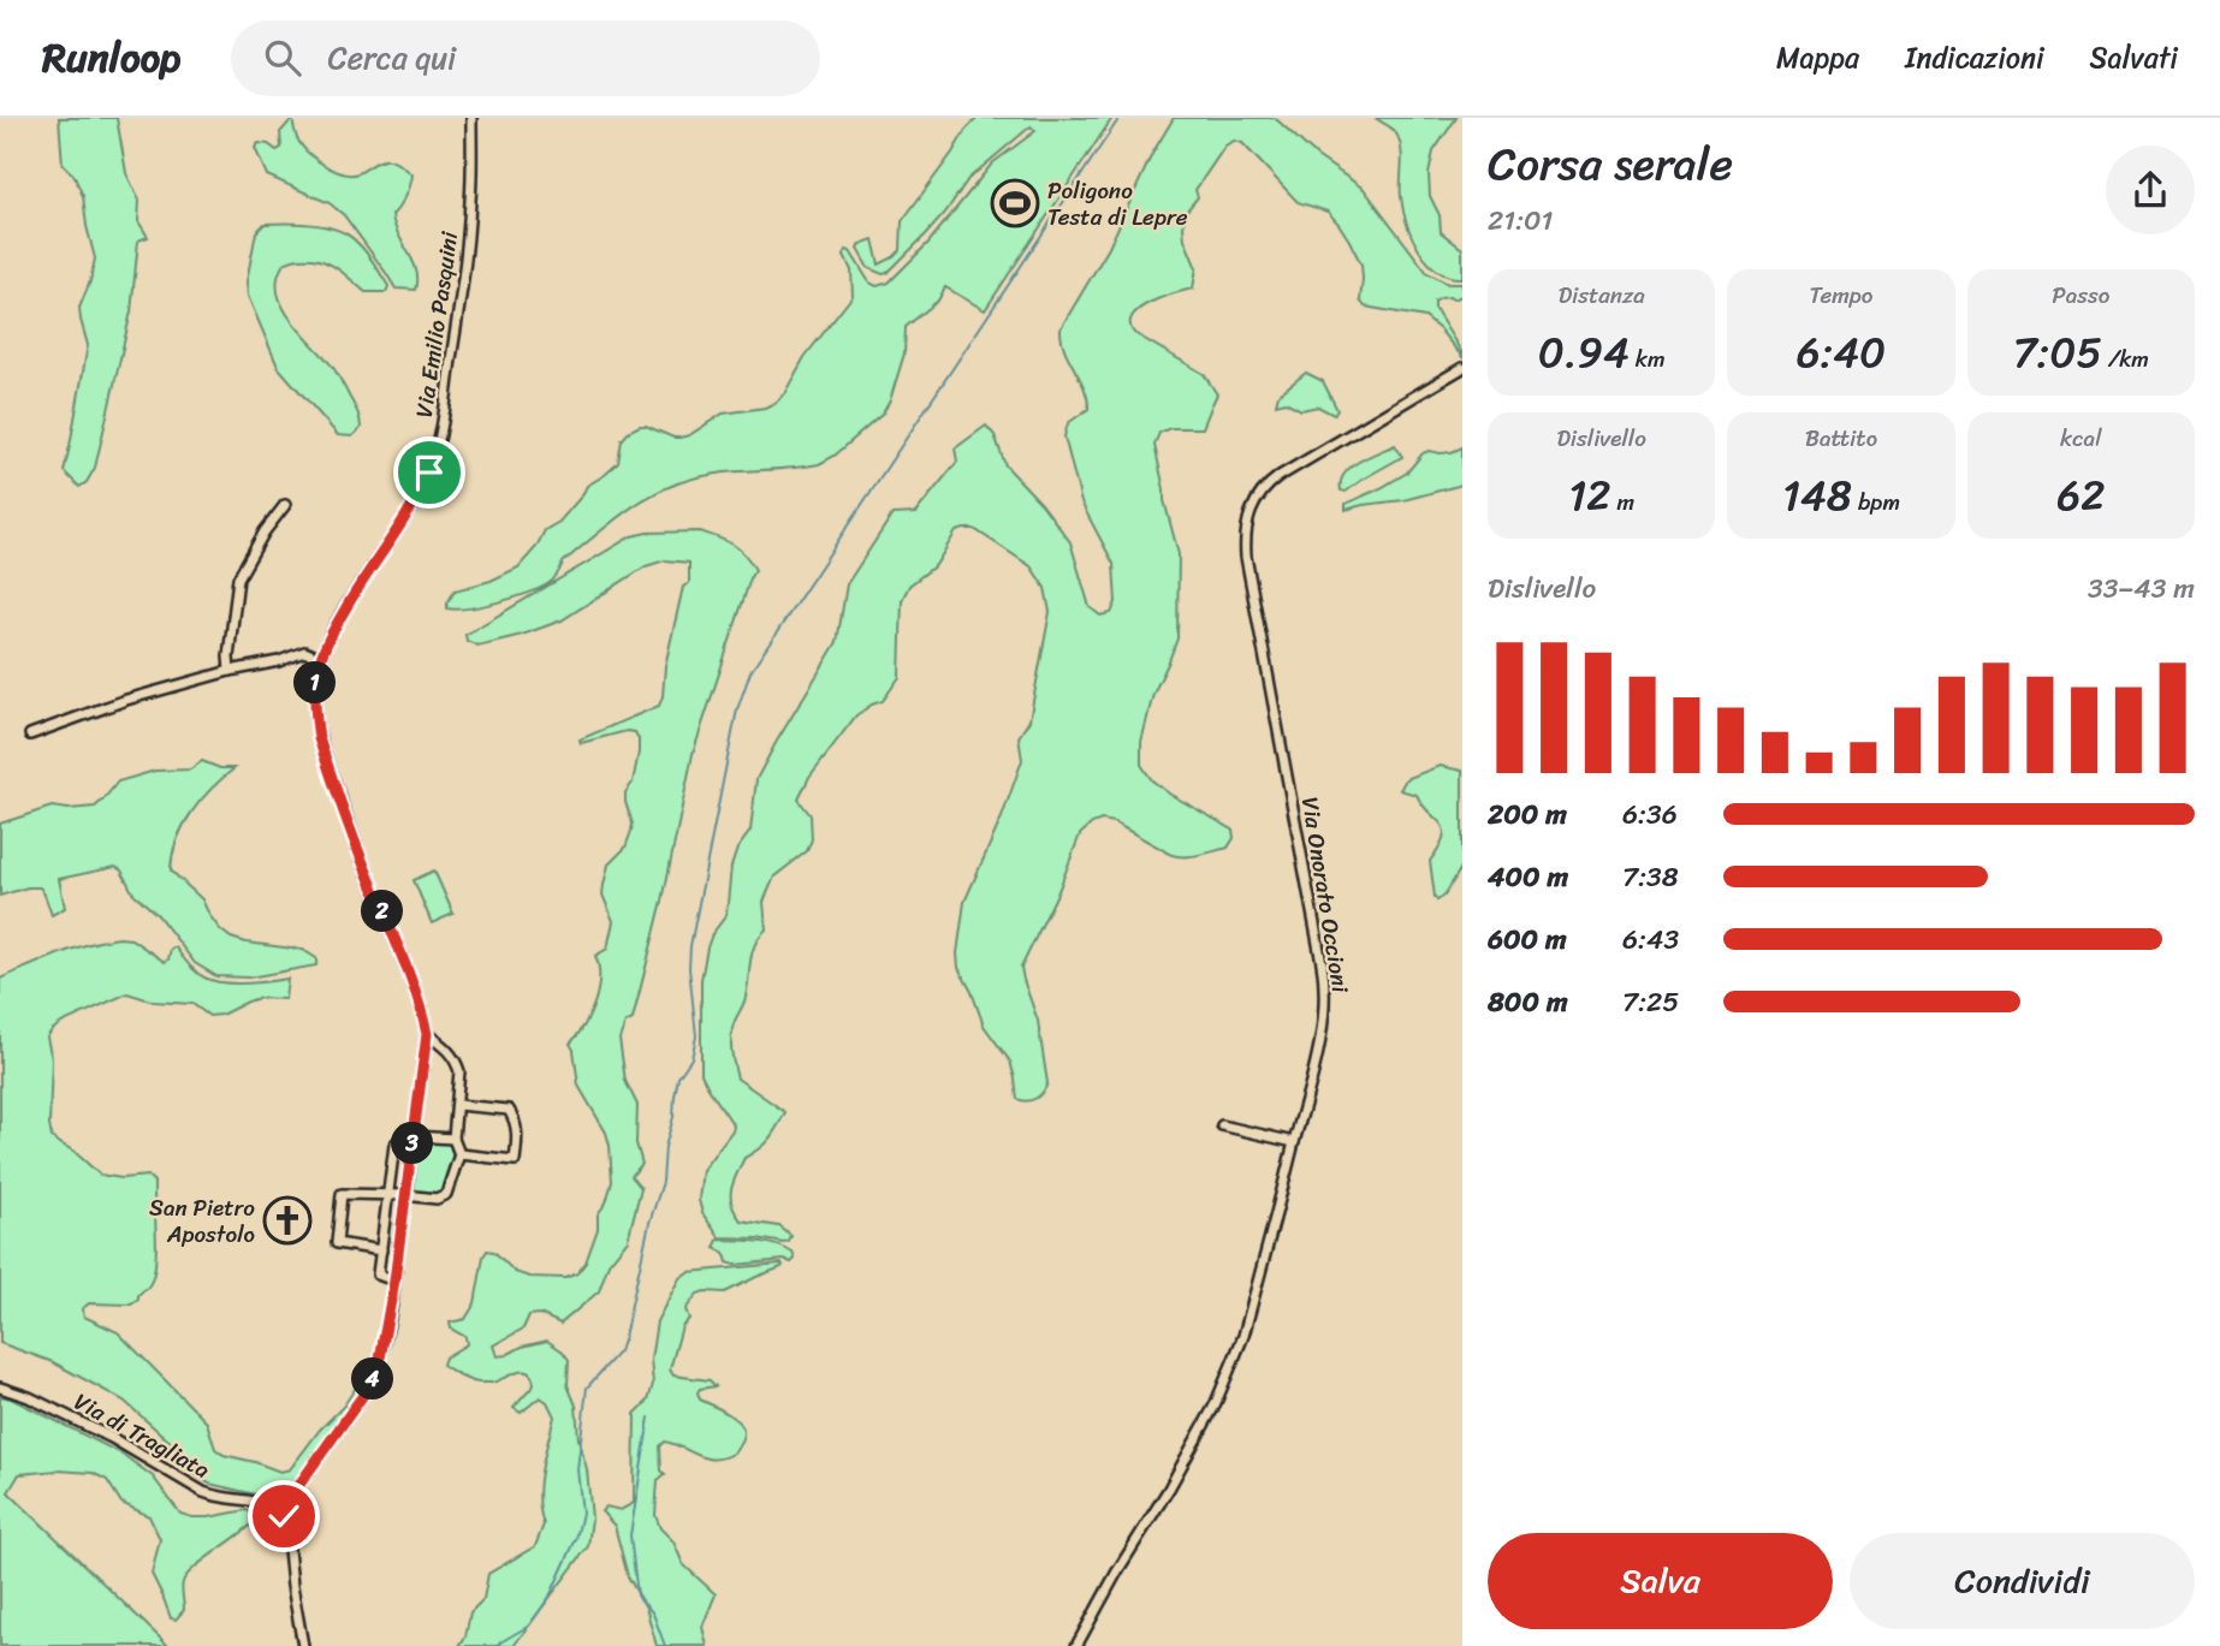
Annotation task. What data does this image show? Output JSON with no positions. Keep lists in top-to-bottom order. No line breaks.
{"streets":{"street":["Via Emilio Pasquini","Via Onorato Occioni","Via di Tragliata"]},"crossings":[["Via Emilio Pasquini","Via di Tragliata"]],"places":{"sports":["Poligono Testa di Lepre"],"church":["San Pietro Apostolo"]},"page":{"header":"Runloop","search":"Cerca qui","nav":["Mappa","Indicazioni","Salvati"],"heading":["Corsa serale","21:01"],"stats":[["Distanza","0.94 km"],["Tempo","6:40"],["Passo","7:05 /km"],["Dislivello","12 m"],["Battito","148 bpm"],["kcal","62"]],"chart":["Dislivello","33–43 m"],"pins":["1","2","3","4"],"list":[{"name":"200 m","note":"6:36"},{"name":"400 m","note":"7:38"},{"name":"600 m","note":"6:43"},{"name":"800 m","note":"7:25"}],"buttons":["Salva","Condividi"]}}
